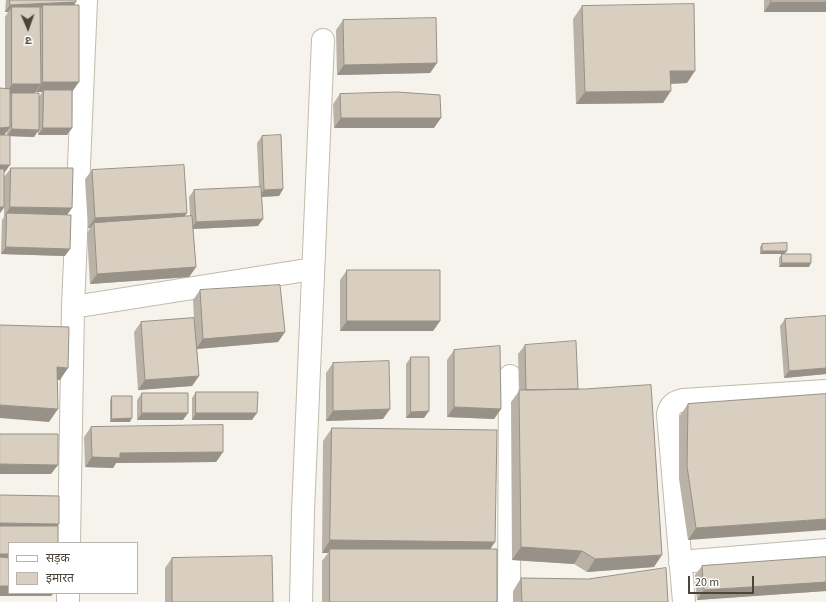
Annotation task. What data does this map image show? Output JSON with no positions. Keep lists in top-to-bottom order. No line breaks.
{"legend":["सड़क","इमारत"],"scale_bar":"20 m","north":"bottom"}
